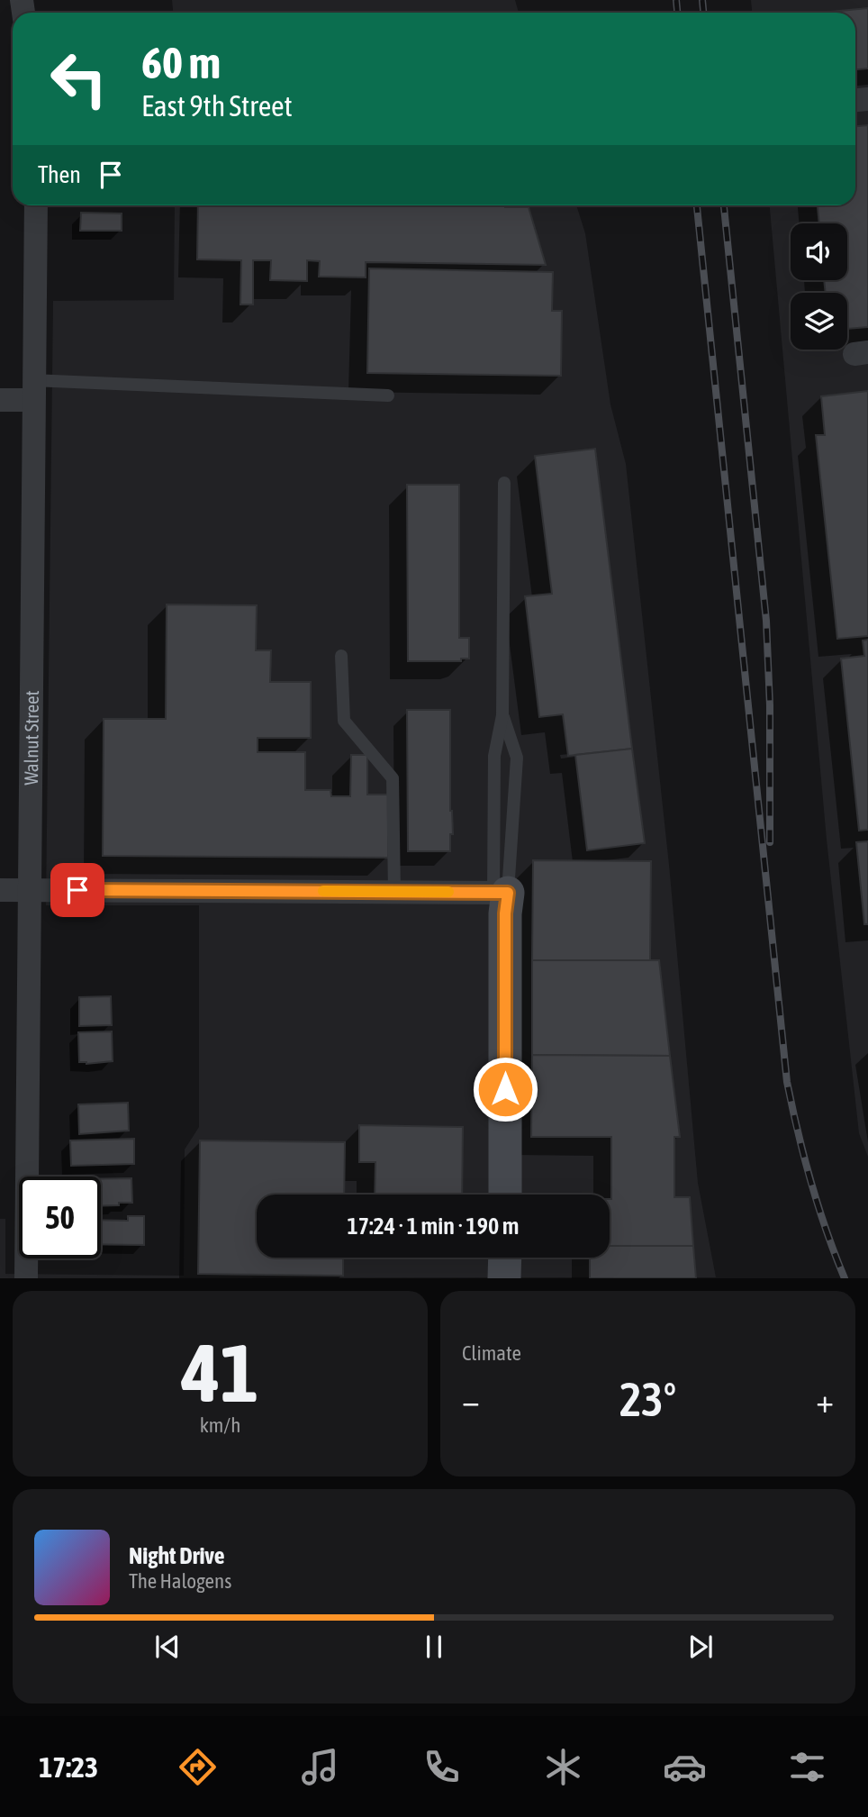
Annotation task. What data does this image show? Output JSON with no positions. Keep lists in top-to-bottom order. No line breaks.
{"streets":{"street":["Walnut Street"]},"page":{"turn":["60 m","East 9th Street"],"then":"Then","limit":"50","trip":"17:24 · 1 min · 190 m","tile":[["41","km/h"],"Climate"],"heat":["−","23°","+"],"song":["Night Drive","The Halogens"],"tabs":"17:23"}}
